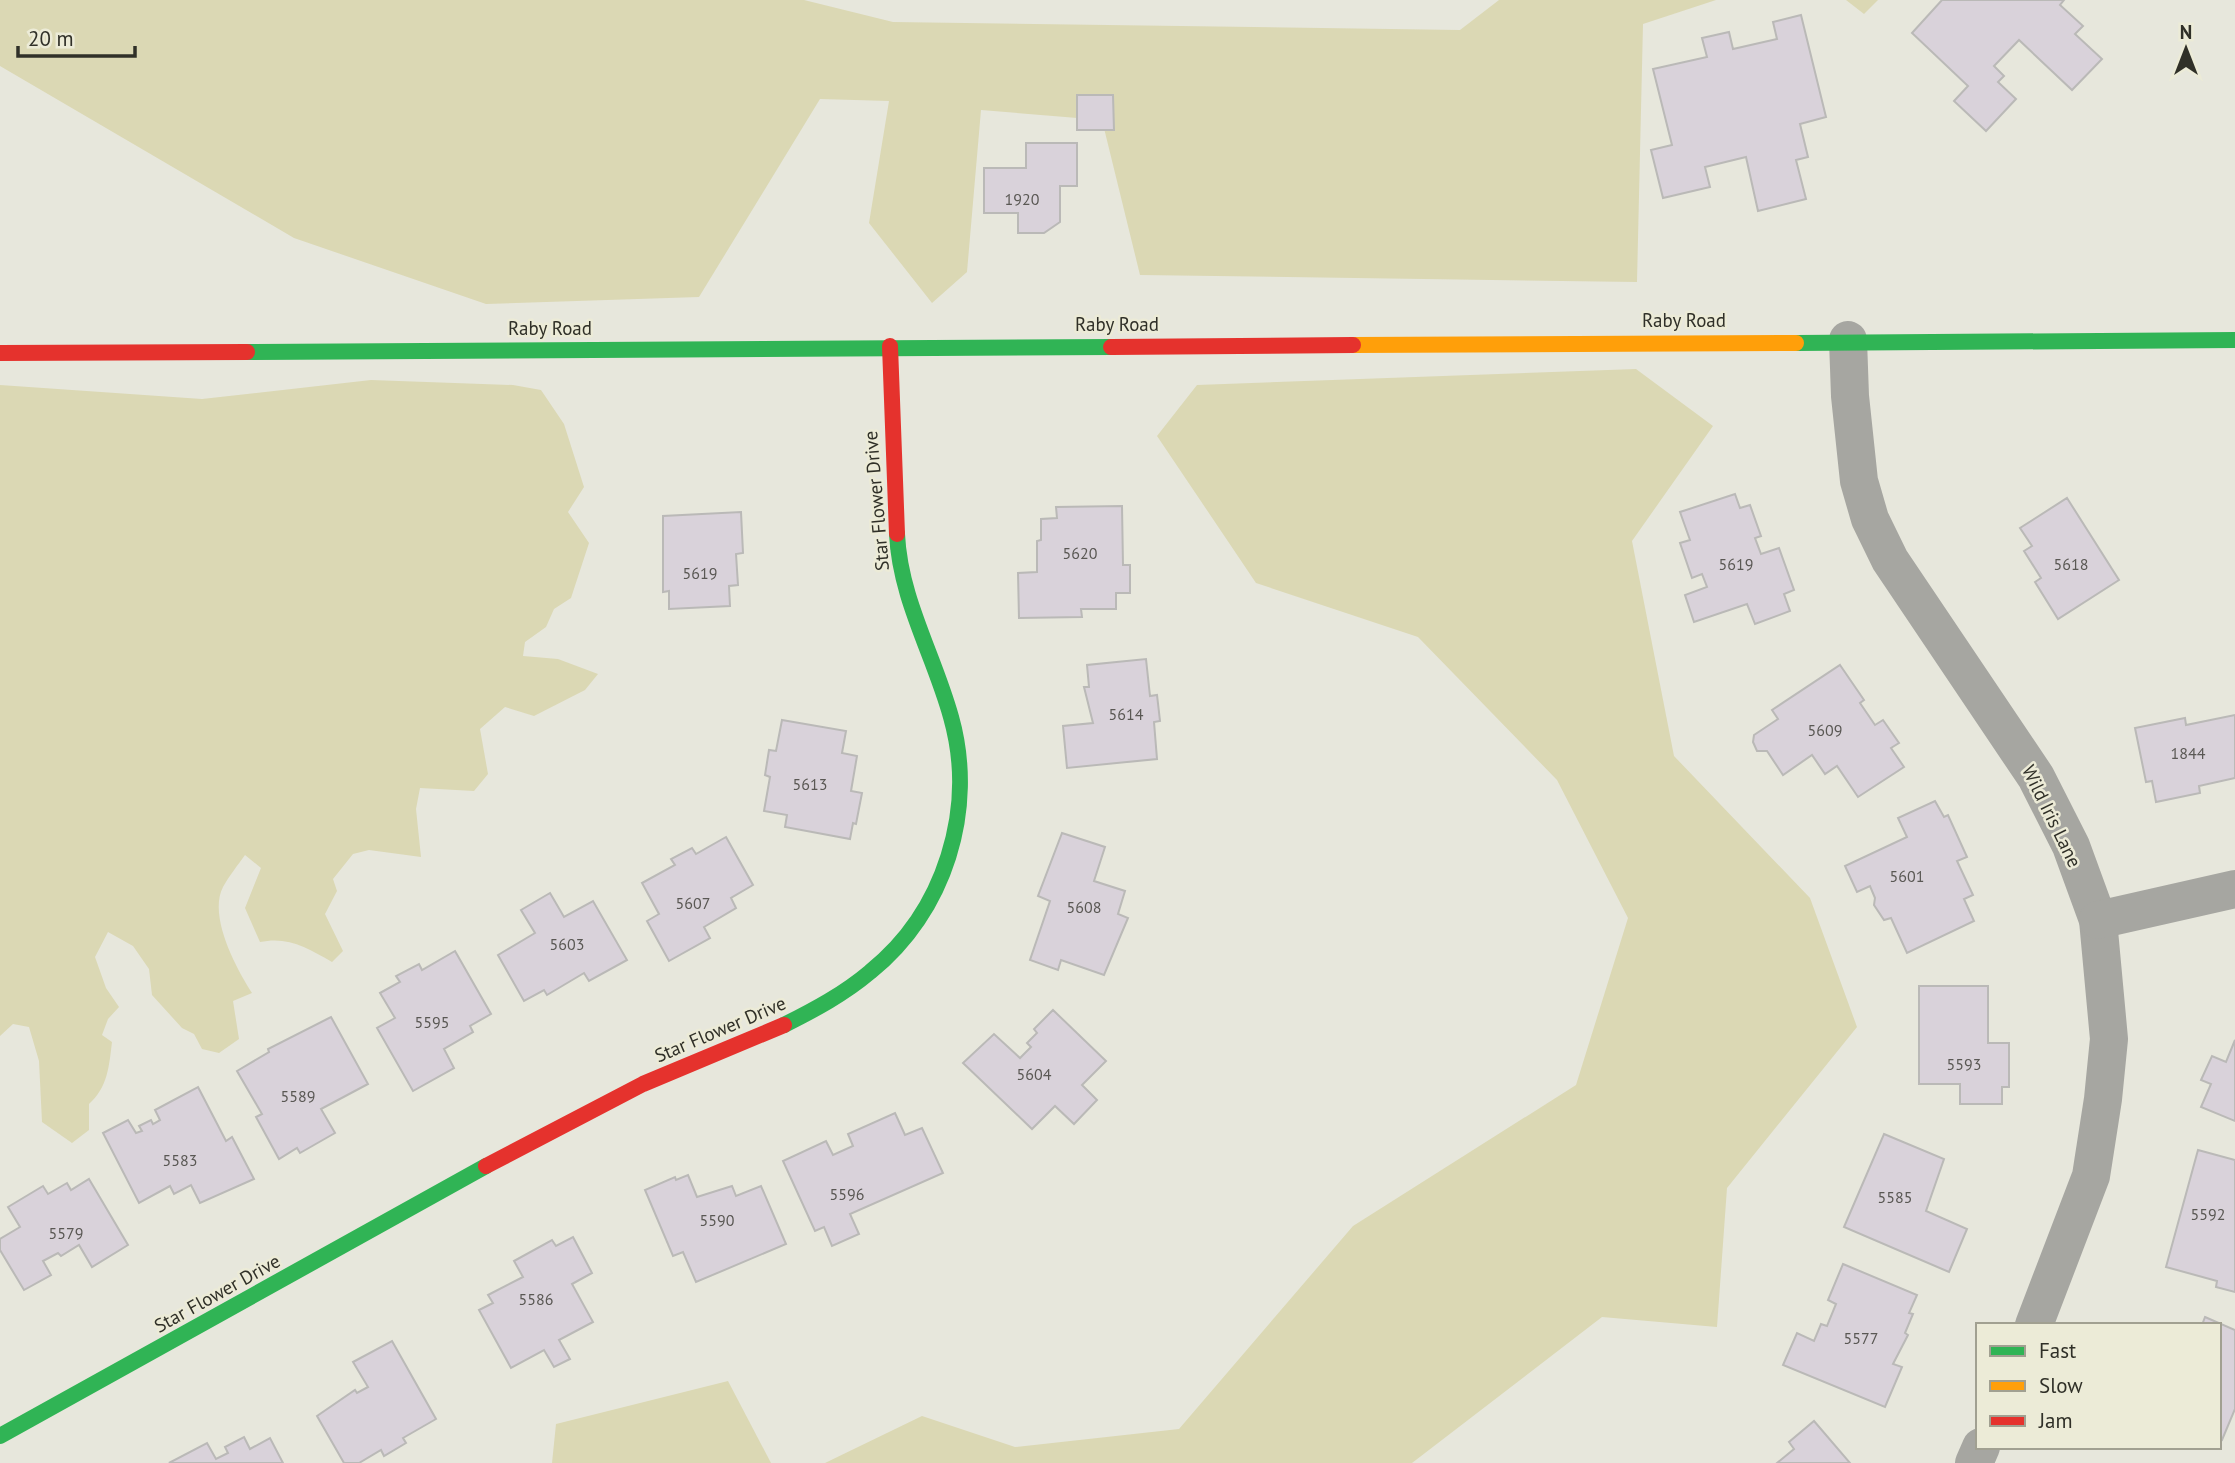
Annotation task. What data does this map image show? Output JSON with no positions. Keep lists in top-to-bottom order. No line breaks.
{"streets":{"street":["Raby Road","Star Flower Drive","Wild Iris Lane"]},"crossings":[["Raby Road","Star Flower Drive"],["Raby Road","Wild Iris Lane"]],"house_numbers":["1920","5620","5619","5618","5619","5614","5609","1844","5613","5601","5607","5608","5603","5595","5593","5604","5589","5583","5596","5585","5592","5590","5579","5586","5577"],"legend":["Fast","Slow","Jam"],"scale_bar":"20 m","north":"top"}
